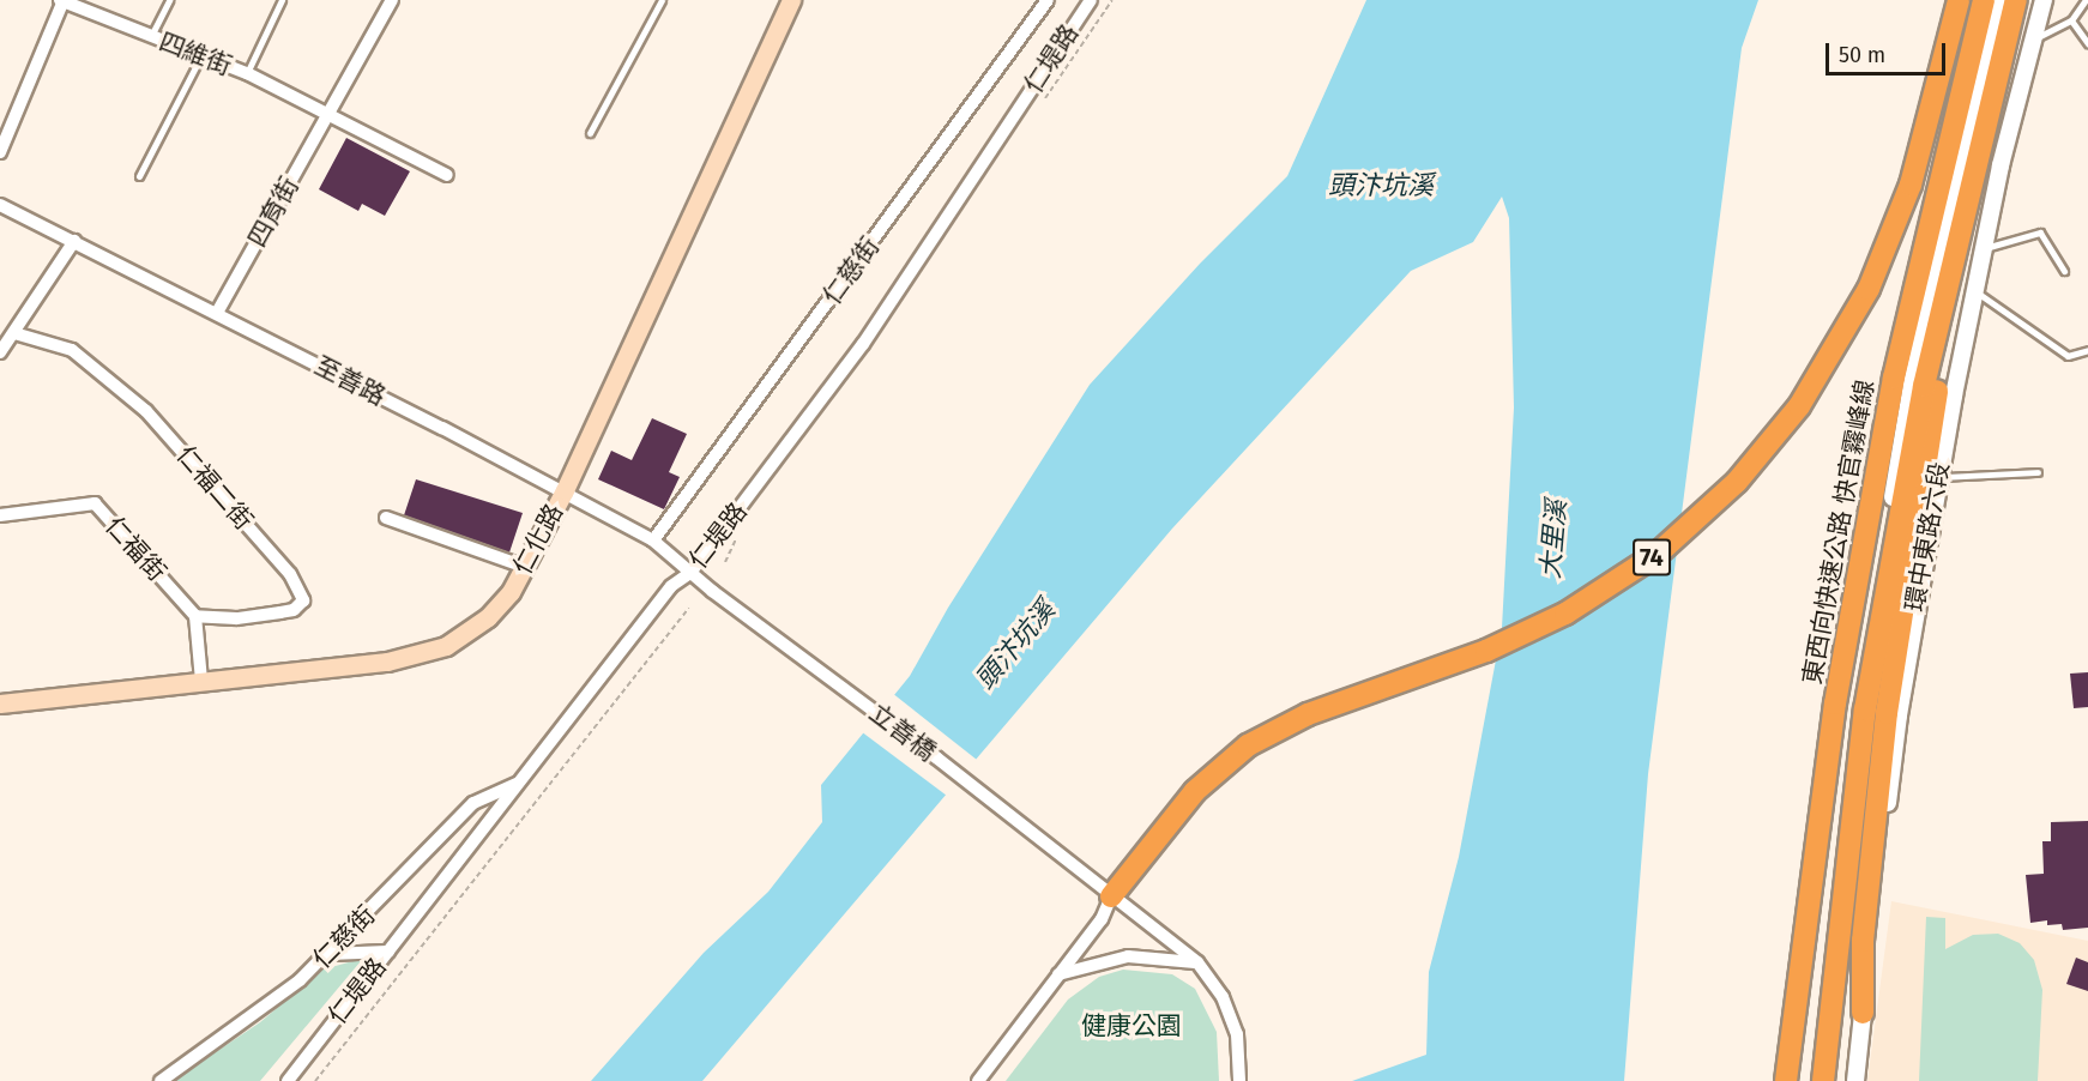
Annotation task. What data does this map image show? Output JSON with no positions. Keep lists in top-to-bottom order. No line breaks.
{"streets":{"highway":["東西向快速公路 快官霧峰線","74"],"main road":["仁化路"],"street":["四維街","仁堤路","四育街","仁慈街","至善路","仁福二街","環中東路六段","仁福街","立善橋"]},"crossings":[["四維街","四育街"],["仁堤路","仁慈街"],["仁堤路","至善路"],["仁堤路","立善橋"],["四育街","至善路"],["仁慈街","至善路"],["至善路","仁化路"],["至善路","立善橋"],["仁福二街","仁福街"],["74","立善橋"]],"water":["頭汴坑溪","大里溪"],"parks":["健康公園"],"scale_bar":"50 m"}
